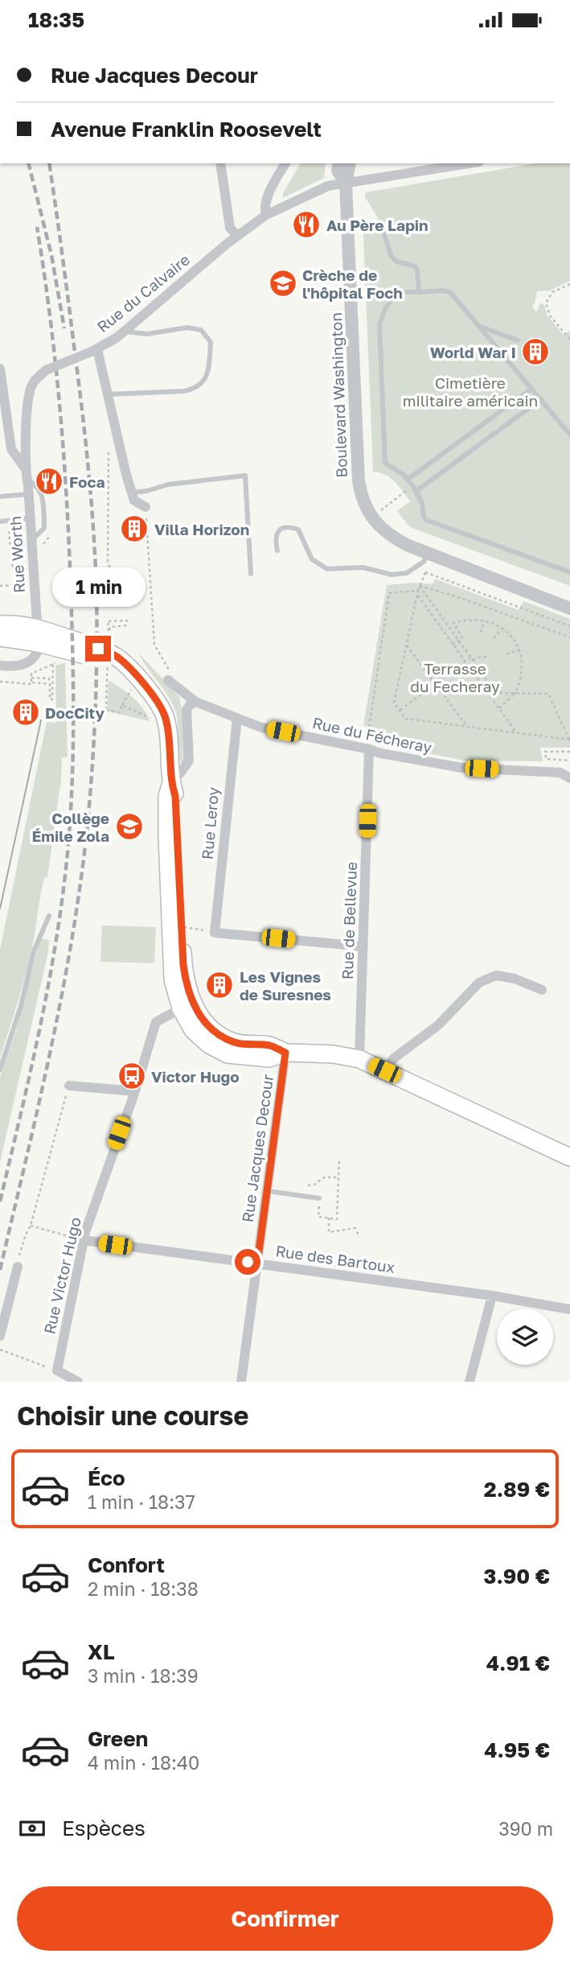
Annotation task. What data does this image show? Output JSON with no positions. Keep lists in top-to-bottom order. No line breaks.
{"streets":{"street":["Rue du Calvaire","Boulevard Washington","Rue Worth","Rue du Fécheray","Rue Leroy","Rue de Bellevue","Rue Jacques Decour","Rue des Bartoux","Rue Victor Hugo"]},"crossings":[["Rue du Calvaire","Boulevard Washington"],["Rue du Calvaire","Rue Worth"],["Rue du Fécheray","Rue Leroy"],["Rue du Fécheray","Rue de Bellevue"],["Rue Jacques Decour","Rue des Bartoux"],["Rue des Bartoux","Rue Victor Hugo"]],"parks":["Cimetière militaire américain","Terrasse du Fecheray"],"places":{"restaurant":["Au Père Lapin","Foca"],"school or university":["Crèche de l'hôpital Foch","Collège Émile Zola"],"building":["World War I","Villa Horizon","DocCity","Les Vignes de Suresnes"],"bus stop":["Victor Hugo"]},"page":{"status":"18:35","banner":["Rue Jacques Decour","Avenue Franklin Roosevelt"],"bubble":"1 min","heading":"Choisir une course","list":[{"name":"Éco","note":"1 min · 18:37","value":"2.89 €"},{"name":"Confort","note":"2 min · 18:38","value":"3.90 €"},{"name":"XL","note":"3 min · 18:39","value":"4.91 €"},{"name":"Green","note":"4 min · 18:40","value":"4.95 €"}],"pay":["Espèces","390 m"],"buttons":"Confirmer"}}
